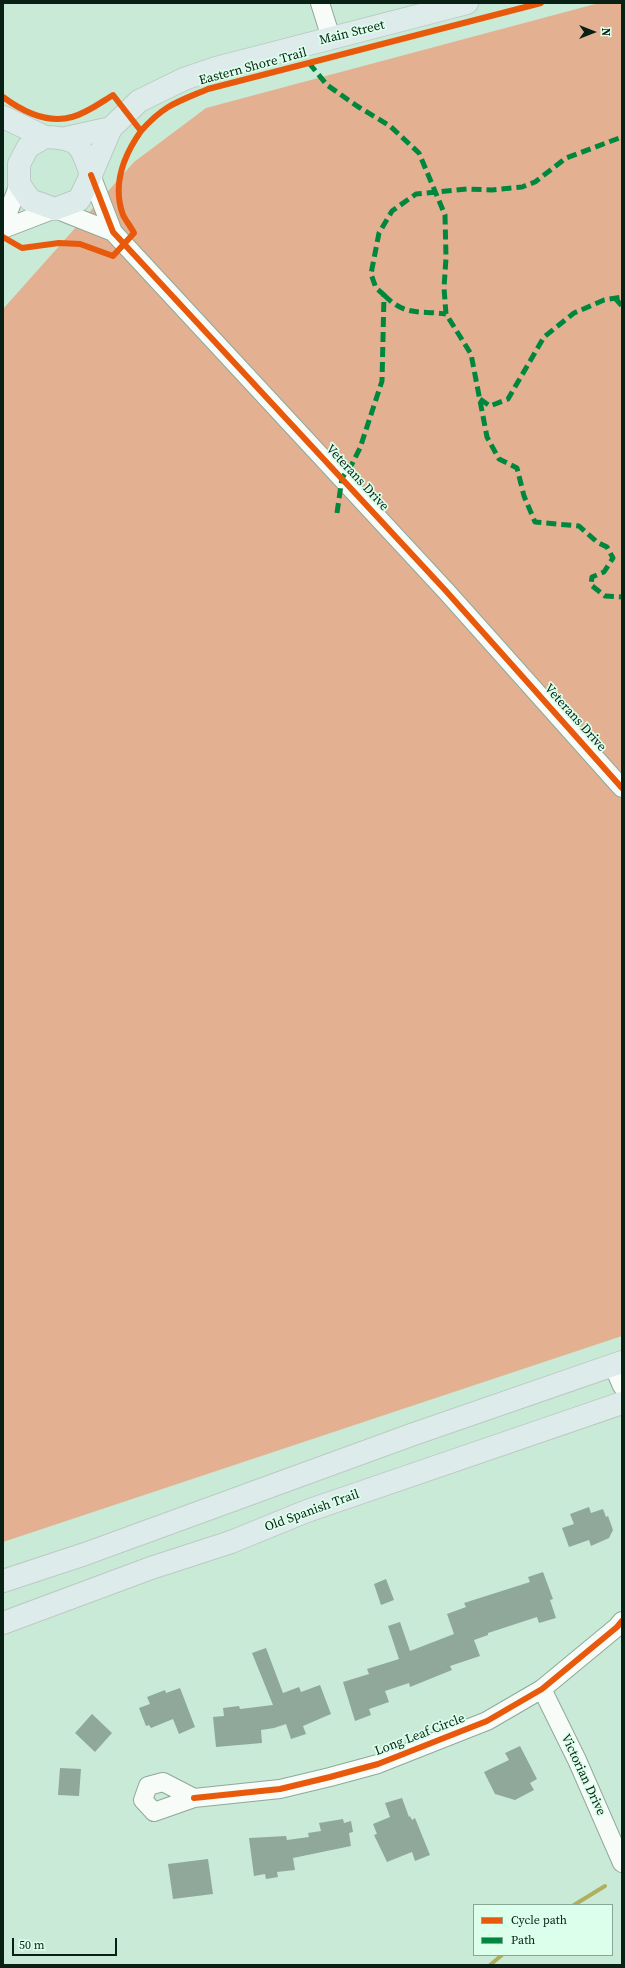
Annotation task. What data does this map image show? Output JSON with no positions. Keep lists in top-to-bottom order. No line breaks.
{"streets":{"main road":["Main Street","Old Spanish Trail"],"street":["Veterans Drive","Long Leaf Circle","Victorian Drive"],"cycle path":["Eastern Shore Trail"]},"crossings":[["Main Street","Veterans Drive"],["Long Leaf Circle","Victorian Drive"]],"legend":["Cycle path","Path"],"scale_bar":"50 m","north":"right"}
